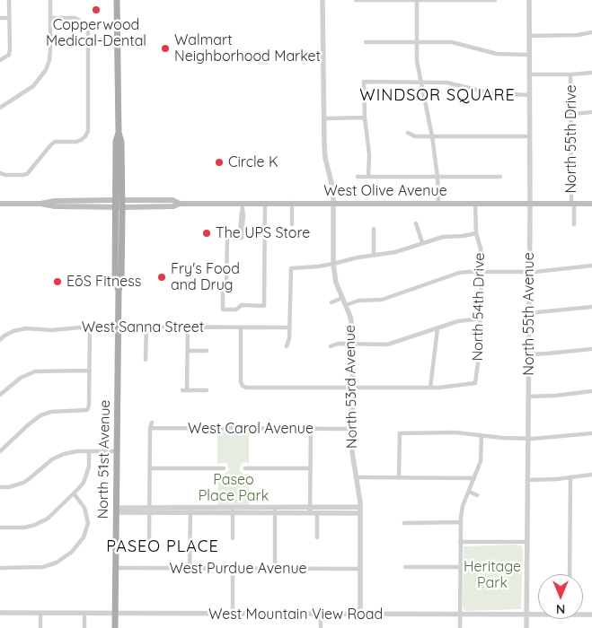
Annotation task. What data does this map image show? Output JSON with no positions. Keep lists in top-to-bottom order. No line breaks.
{"streets":{"main road":["West Olive Avenue","North 51st Avenue"],"street":["North 55th Drive","North 54th Drive","North 55th Avenue","West Sanna Street","North 53rd Avenue","West Carol Avenue","West Purdue Avenue","West Mountain View Road"]},"crossings":[["North 55th Drive","West Olive Avenue"],["West Olive Avenue","North 54th Drive"],["West Olive Avenue","North 55th Avenue"],["West Olive Avenue","North 53rd Avenue"],["West Olive Avenue","North 51st Avenue"],["North 55th Avenue","West Mountain View Road"],["West Sanna Street","North 51st Avenue"],["North 53rd Avenue","West Carol Avenue"],["North 53rd Avenue","West Purdue Avenue"],["North 53rd Avenue","West Mountain View Road"],["North 51st Avenue","West Purdue Avenue"],["North 51st Avenue","West Mountain View Road"]],"districts":["WINDSOR SQUARE","PASEO PLACE"],"parks":["Paseo Place Park","Heritage Park"],"places":["Copperwood Medical-Dental","Walmart Neighborhood Market","Circle K","The UPS Store","Fry's Food and Drug","EōS Fitness"],"north":"bottom"}
